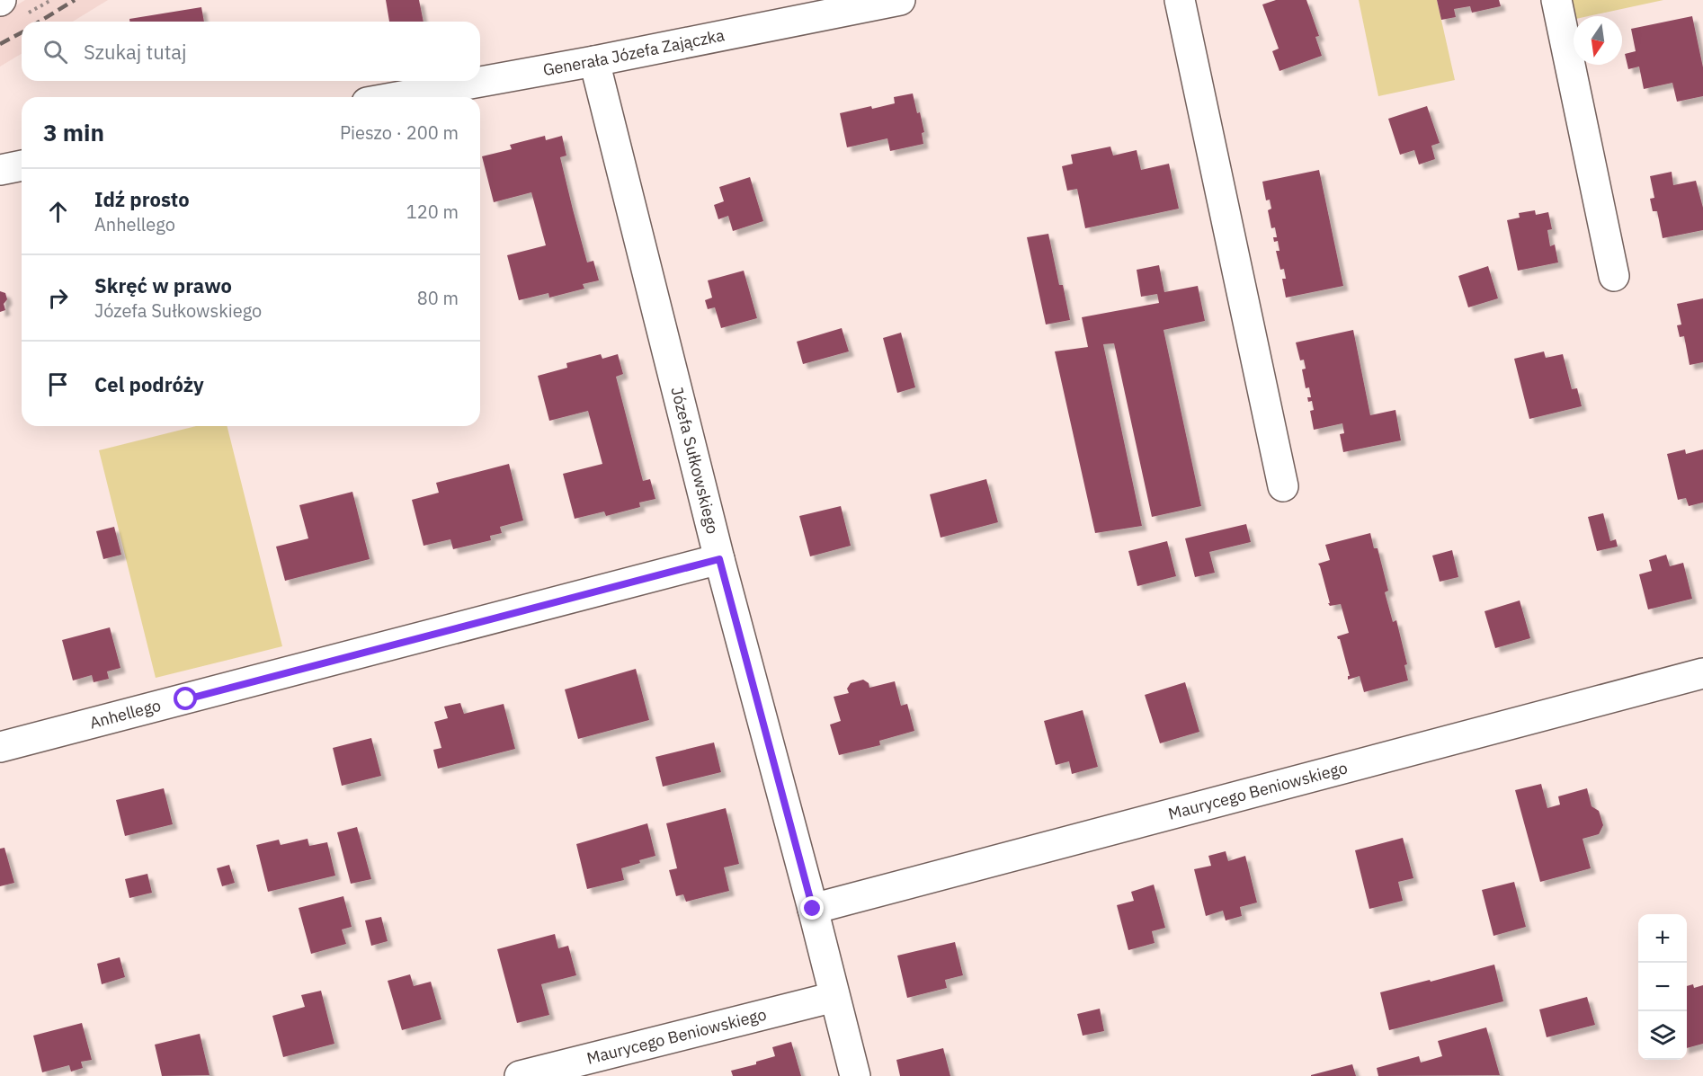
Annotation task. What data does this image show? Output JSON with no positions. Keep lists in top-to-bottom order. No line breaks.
{"streets":{"street":["Generała Józefa Zajączka","Józefa Sułkowskiego","Anhellego","Maurycego Beniowskiego"]},"crossings":[["Generała Józefa Zajączka","Józefa Sułkowskiego"],["Józefa Sułkowskiego","Anhellego"],["Józefa Sułkowskiego","Maurycego Beniowskiego"]],"north":"bottom","page":{"search":"Szukaj tutaj","heading":["3 min","Pieszo · 200 m"],"list":[["Idź prosto","Anhellego","120 m"],["Skręć w prawo","Józefa Sułkowskiego","80 m"],"Cel podróży"],"map_buttons":["+","−"]}}
